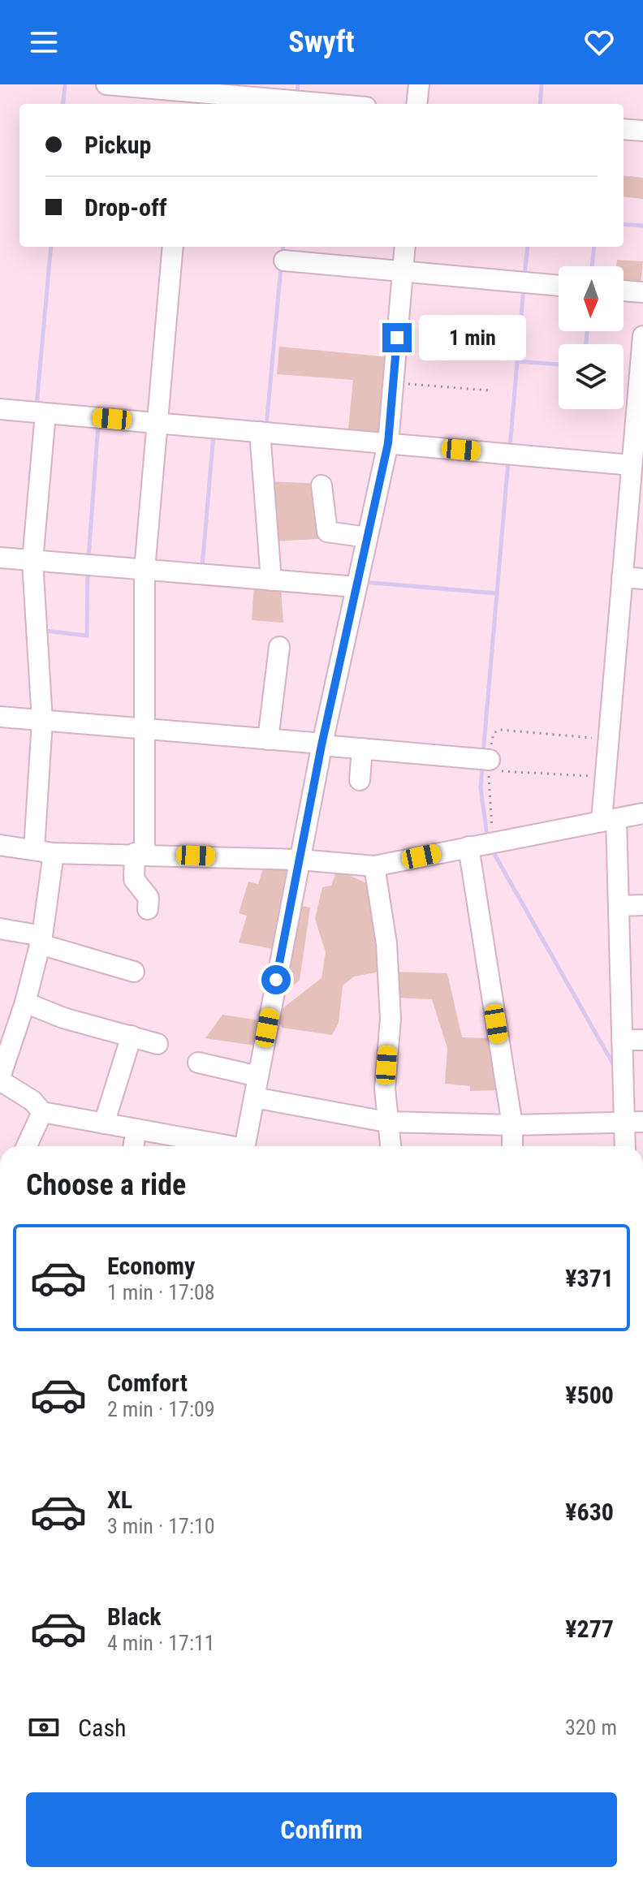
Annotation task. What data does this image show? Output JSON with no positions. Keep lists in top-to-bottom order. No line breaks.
{"north":"bottom","page":{"header":"Swyft","banner":["Pickup","Drop-off"],"bubble":"1 min","heading":"Choose a ride","list":[{"name":"Economy","note":"1 min · 17:08","value":"¥371"},{"name":"Comfort","note":"2 min · 17:09","value":"¥500"},{"name":"XL","note":"3 min · 17:10","value":"¥630"},{"name":"Black","note":"4 min · 17:11","value":"¥277"}],"pay":["Cash","320 m"],"buttons":"Confirm"}}
